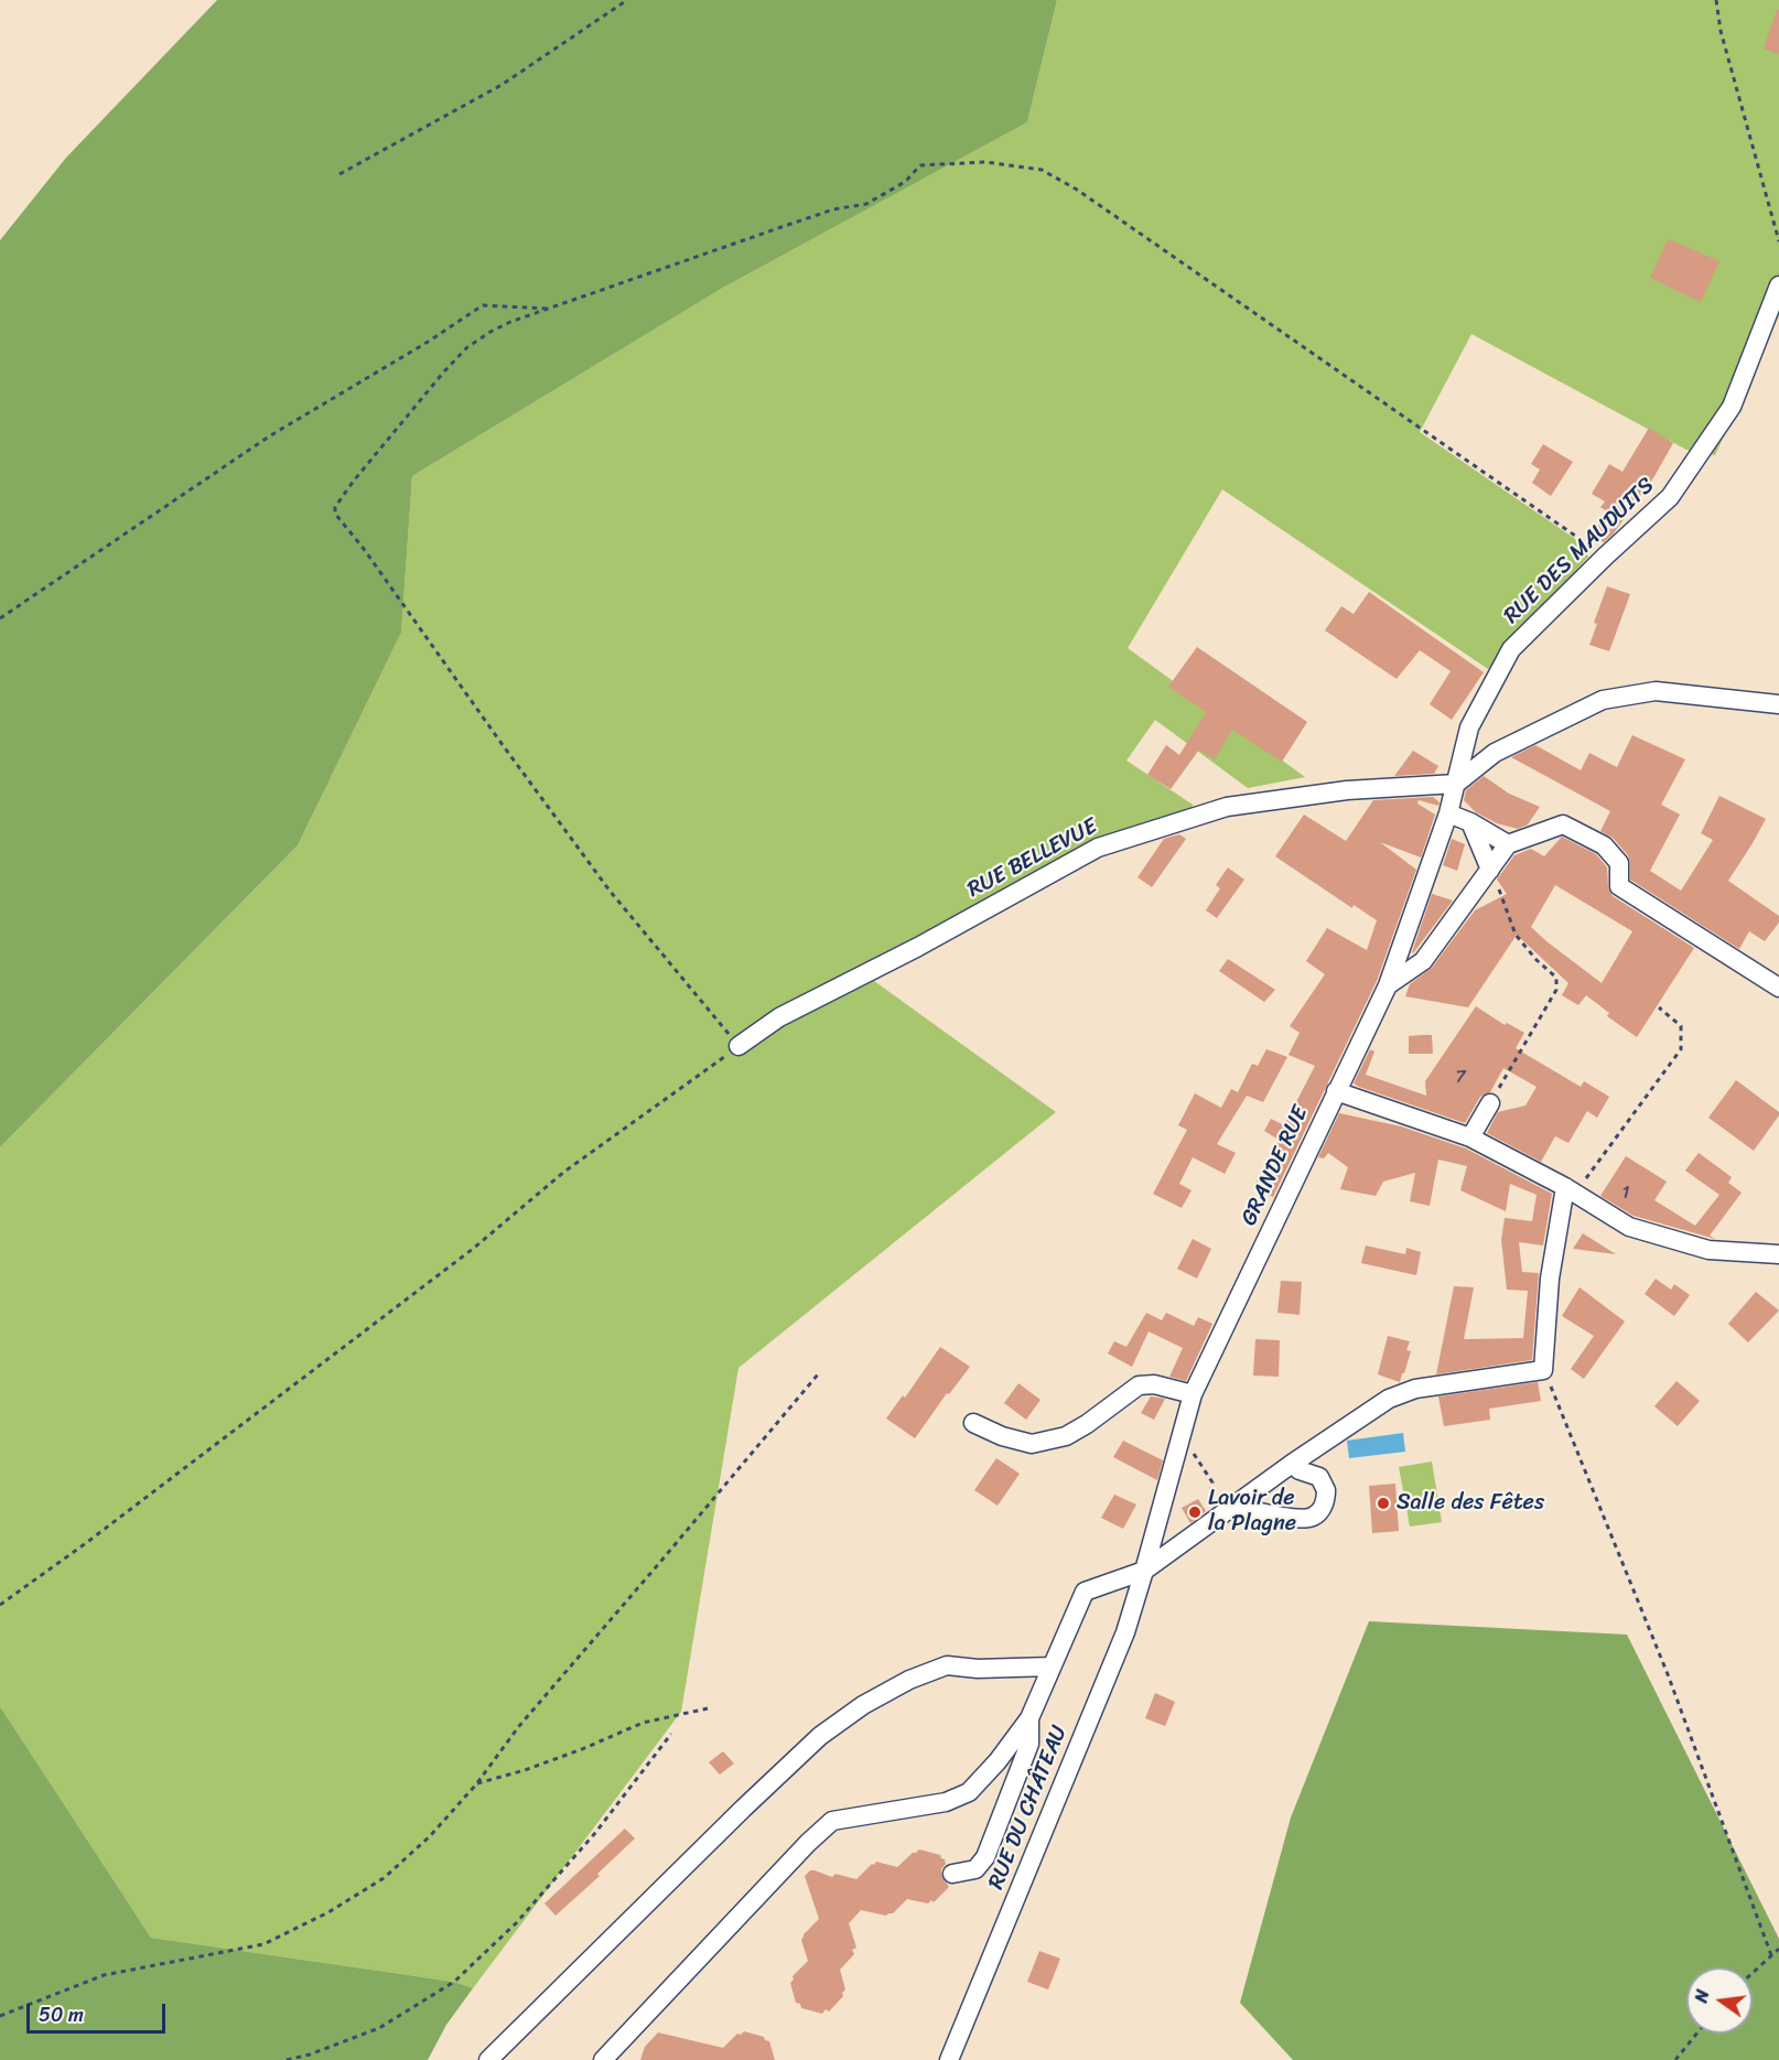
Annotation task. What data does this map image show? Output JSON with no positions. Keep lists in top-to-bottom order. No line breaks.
{"streets":{"street":["RUE DES MAUDUITS","RUE BELLEVUE","GRANDE RUE","RUE DU CHÂTEAU"]},"crossings":[["RUE DES MAUDUITS","RUE BELLEVUE"],["RUE DES MAUDUITS","GRANDE RUE"],["RUE BELLEVUE","GRANDE RUE"],["GRANDE RUE","RUE DU CHÂTEAU"]],"places":["Salle des Fêtes","Lavoir de la Plagne"],"house_numbers":["7","1"],"scale_bar":"50 m","north":"left"}
